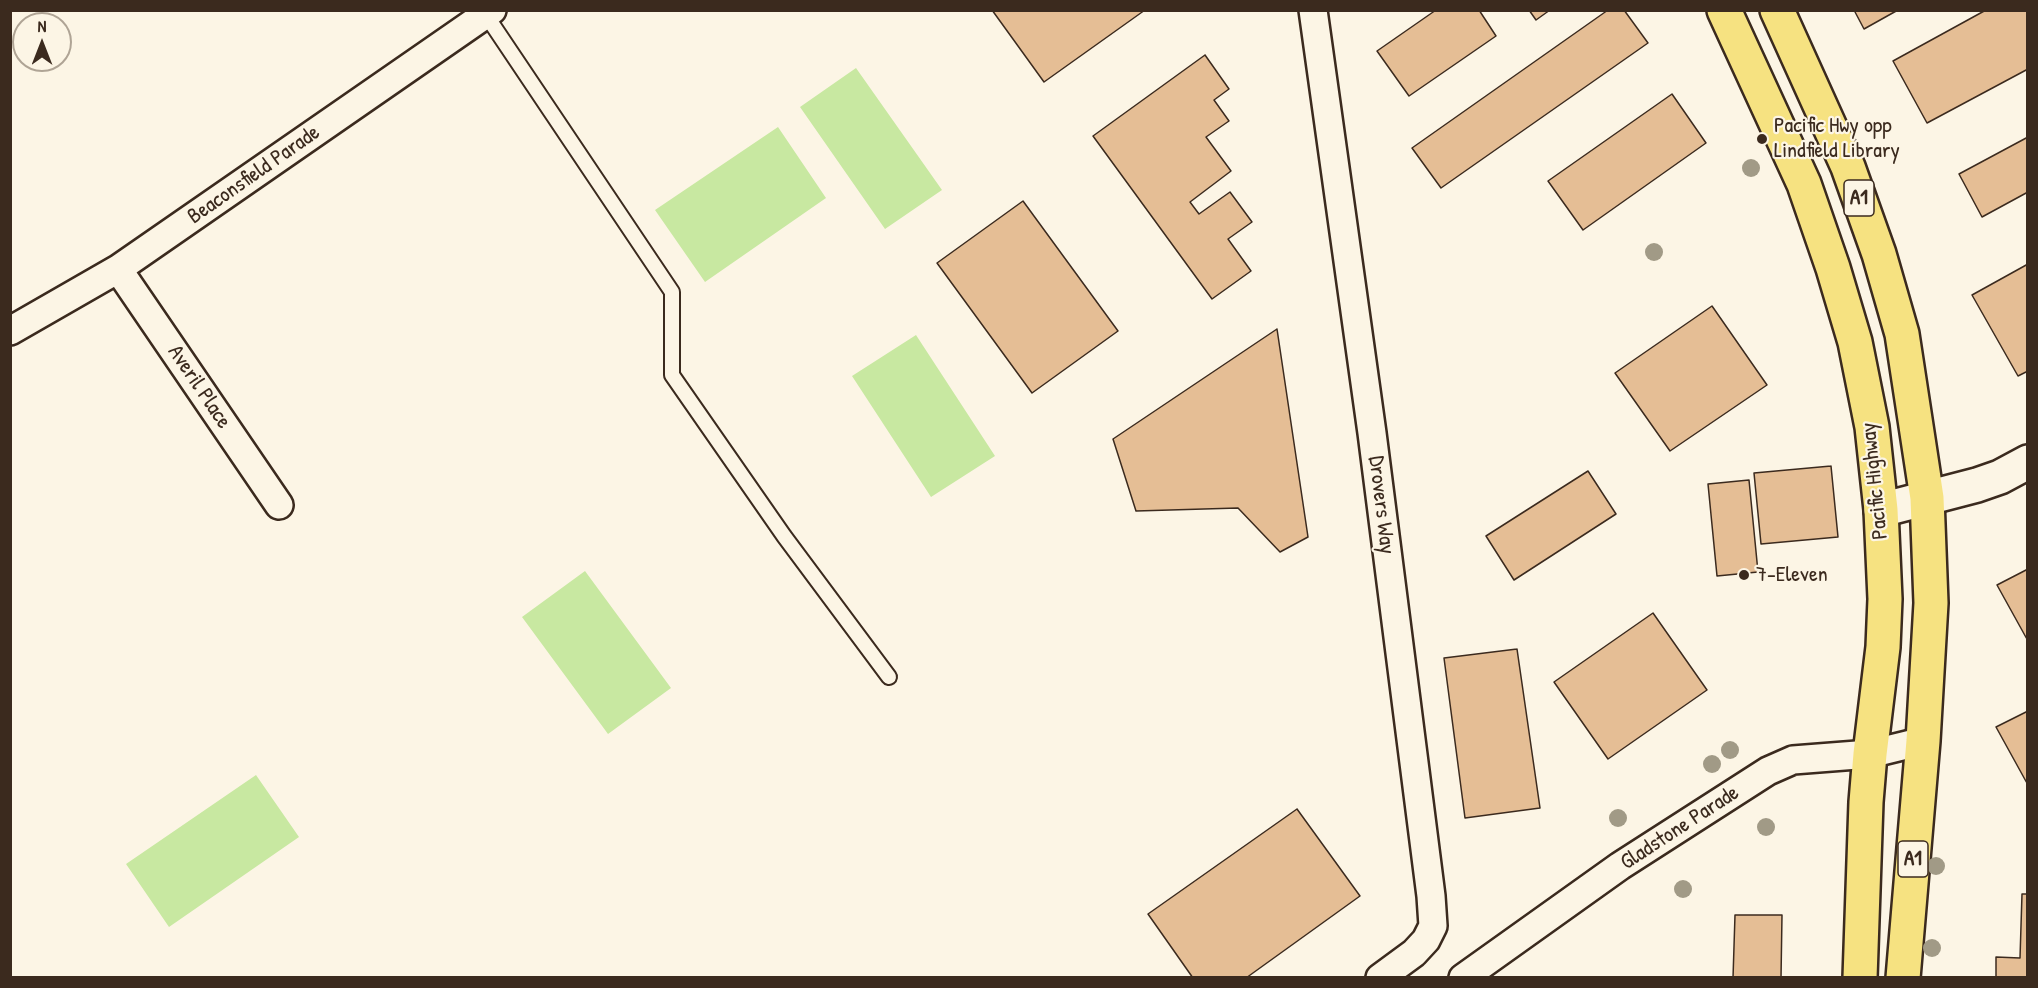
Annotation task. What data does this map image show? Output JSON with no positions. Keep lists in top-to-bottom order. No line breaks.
{"streets":{"highway":["A1","Pacific Highway"],"street":["Beaconsfield Parade","Averil Place","Drovers Way","Gladstone Parade"]},"crossings":[["Beaconsfield Parade","Averil Place"],["Pacific Highway","Gladstone Parade"]],"places":["Pacific Hwy opp Lindfield Library","7-Eleven"],"north":"top"}
